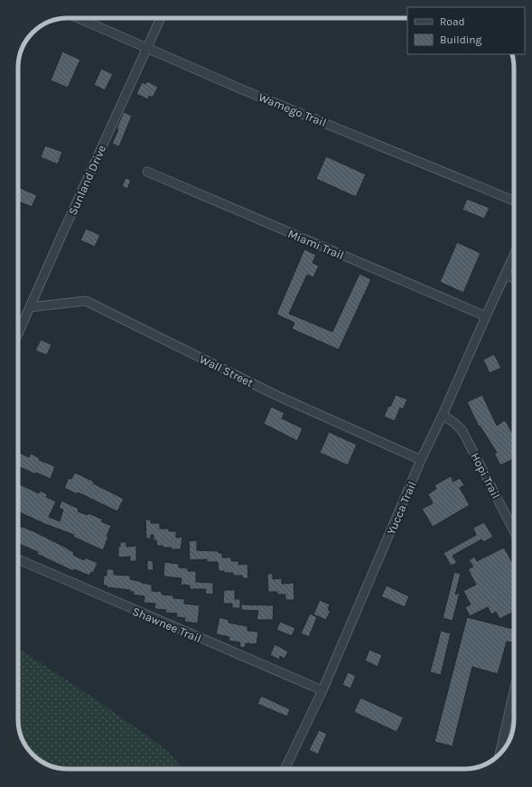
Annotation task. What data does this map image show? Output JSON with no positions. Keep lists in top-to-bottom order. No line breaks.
{"streets":{"street":["Wamego Trail","Sunland Drive","Miami Trail","Wall Street","Hopi Trail","Yucca Trail","Shawnee Trail"]},"crossings":[["Wamego Trail","Sunland Drive"],["Sunland Drive","Wall Street"],["Miami Trail","Yucca Trail"],["Wall Street","Yucca Trail"],["Hopi Trail","Yucca Trail"],["Yucca Trail","Shawnee Trail"]],"legend":["Road","Building"]}
